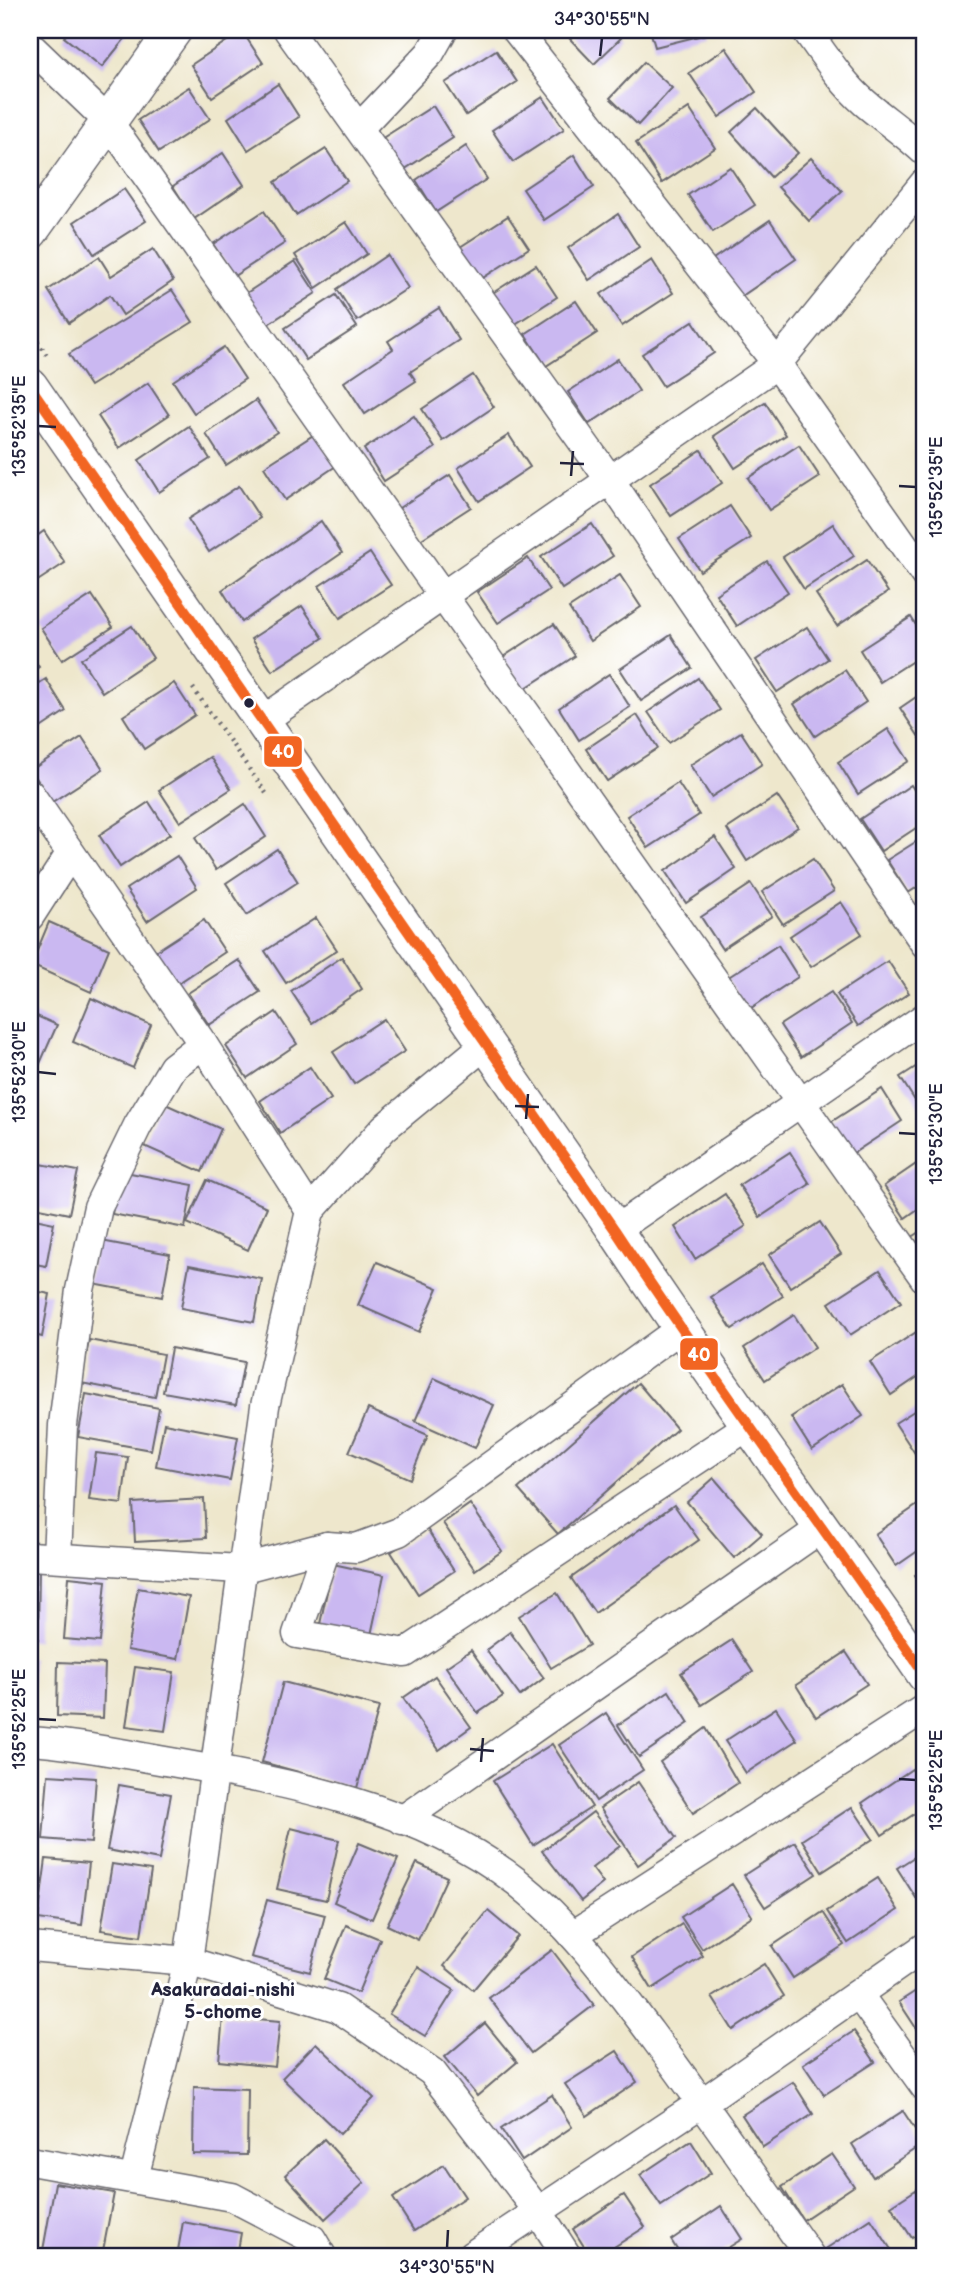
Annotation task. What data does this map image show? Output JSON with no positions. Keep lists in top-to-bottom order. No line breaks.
{"districts":["Asakuradai-nishi 5-chome"],"lines":["transit line 40"],"coordinates":["34°30'55\"N","135°52'35\"E","135°52'30\"E","135°52'25\"E"]}
